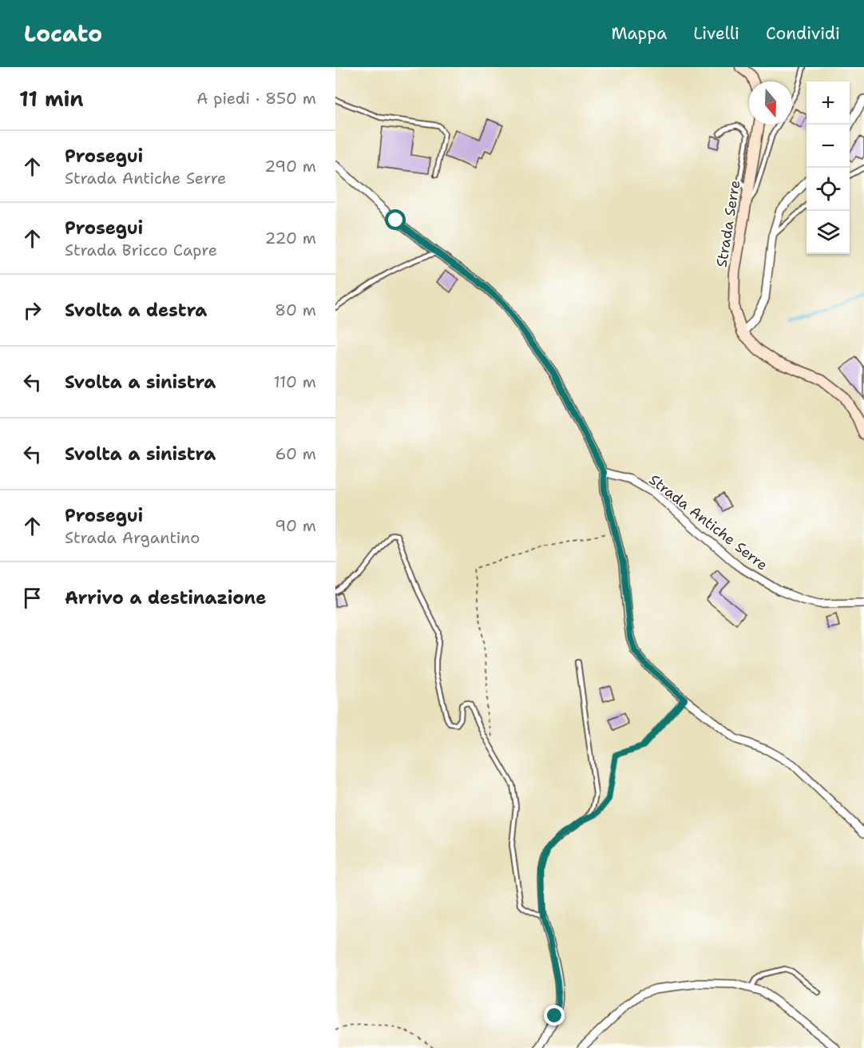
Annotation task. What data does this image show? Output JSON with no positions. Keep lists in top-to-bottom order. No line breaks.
{"streets":{"main road":["Strada Serre"],"street":["Strada Antiche Serre"]},"north":"bottom","page":{"header":"Locato","nav":["Mappa","Livelli","Condividi"],"heading":["11 min","A piedi · 850 m"],"map_buttons":["+","−"],"list":[["Prosegui","Strada Antiche Serre","290 m"],["Prosegui","Strada Bricco Capre","220 m"],["Svolta a destra","80 m"],["Svolta a sinistra","110 m"],["Svolta a sinistra","60 m"],["Prosegui","Strada Argantino","90 m"],"Arrivo a destinazione"]}}
